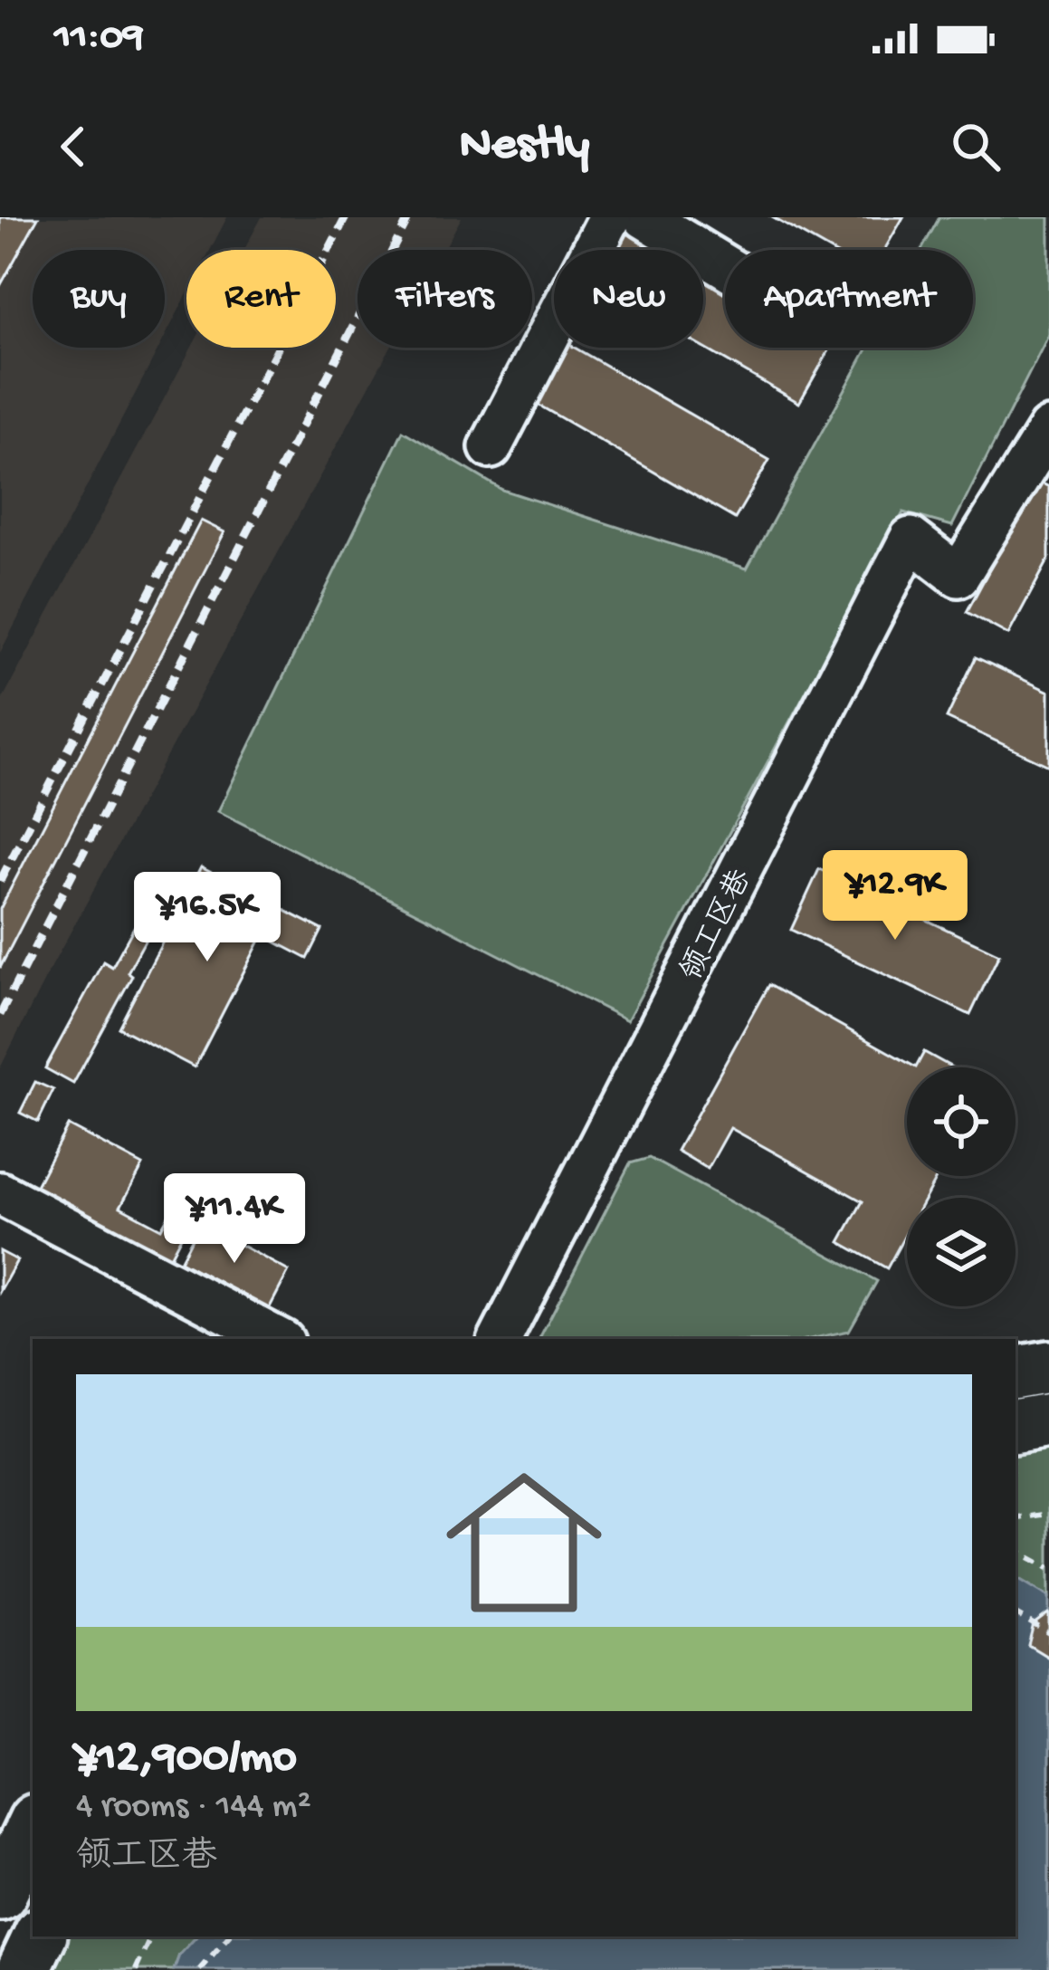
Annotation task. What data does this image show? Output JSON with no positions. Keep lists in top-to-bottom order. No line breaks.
{"streets":{"street":["领工区巷"]},"page":{"status":"11:09","header":"Nestly","chip":["Buy","Rent","Filters","New","Apartment"],"price":["¥12.9K","¥16.5K","¥11.4K"],"list":[{"name":"¥12,900/mo","note":"4 rooms · 144 m² · 领工区巷"}]}}
